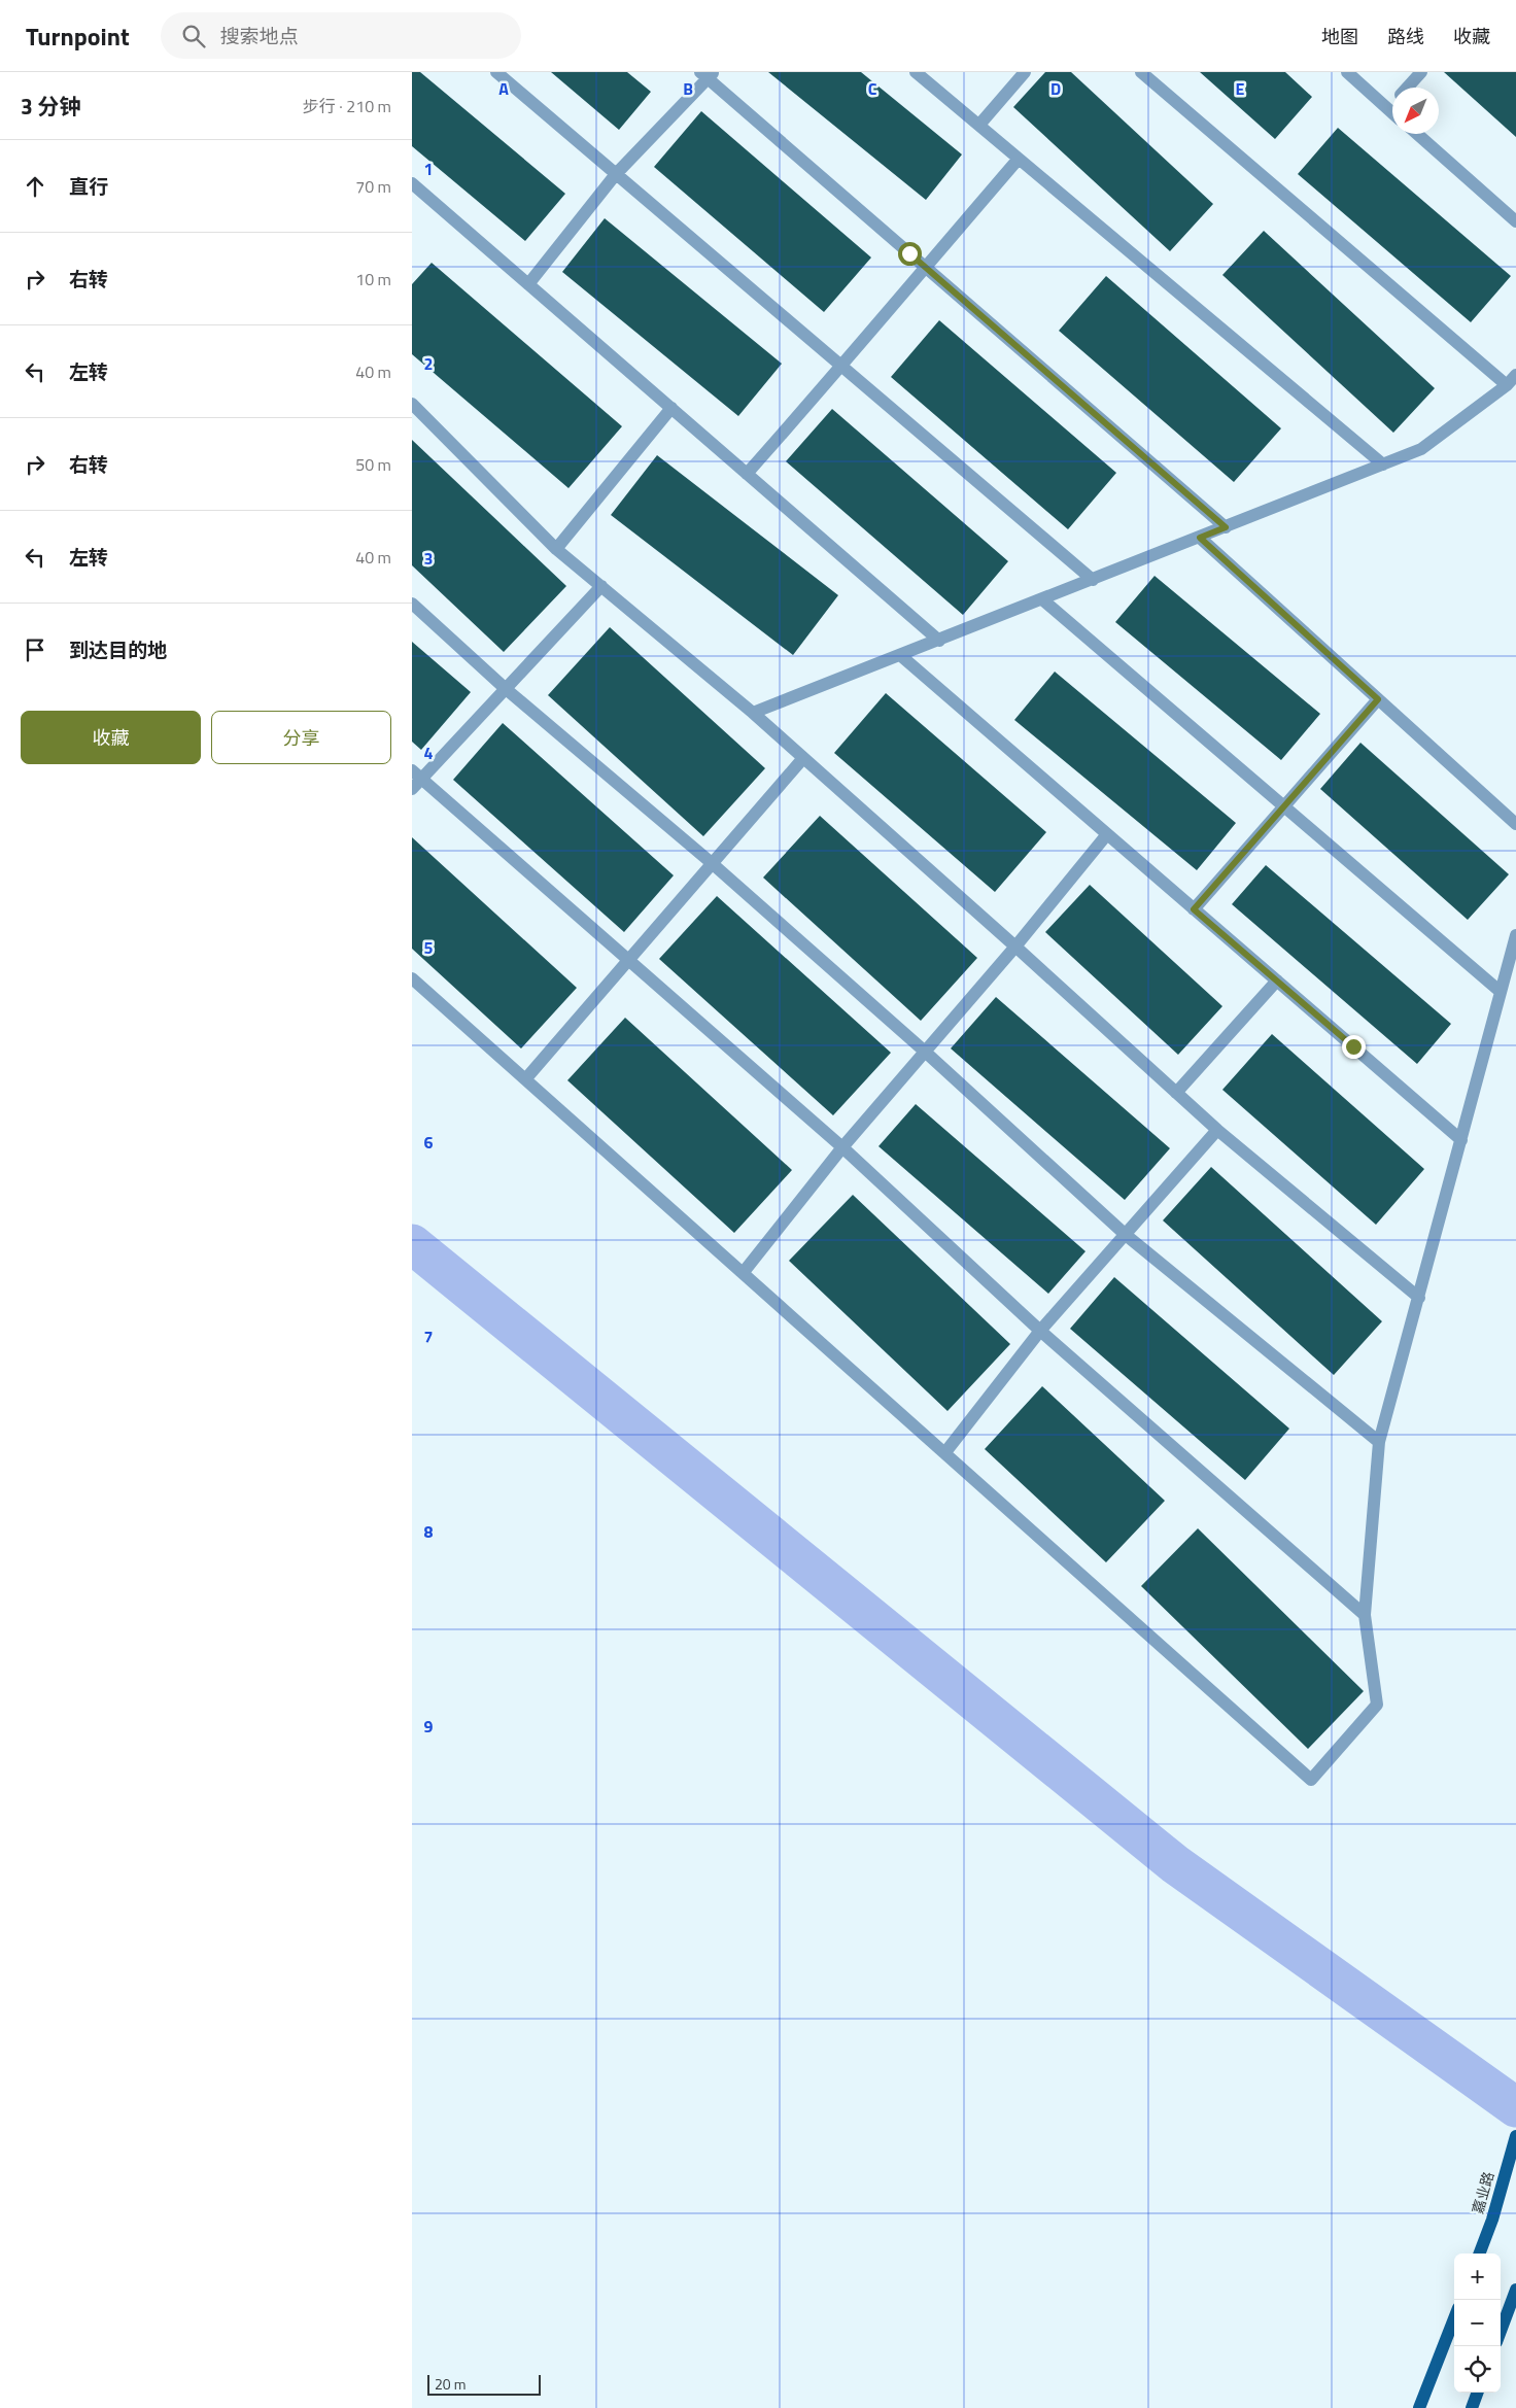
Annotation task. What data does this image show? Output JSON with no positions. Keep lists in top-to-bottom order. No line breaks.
{"streets":{"main road":["嘉业路"]},"scale_bar":"20 m","north":"bottom left","page":{"header":"Turnpoint","search":"搜索地点","nav":["地图","路线","收藏"],"heading":["3 分钟","步行 · 210 m"],"list":[["直行","70 m"],["右转","10 m"],["左转","40 m"],["右转","50 m"],["左转","40 m"],"到达目的地"],"buttons":["收藏","分享"],"map_buttons":["+","−"],"scale":"20 m"},"grid":{"columns":["A","B","C","D","E"],"rows":["1","2","3","4","5","6","7","8","9"]}}
